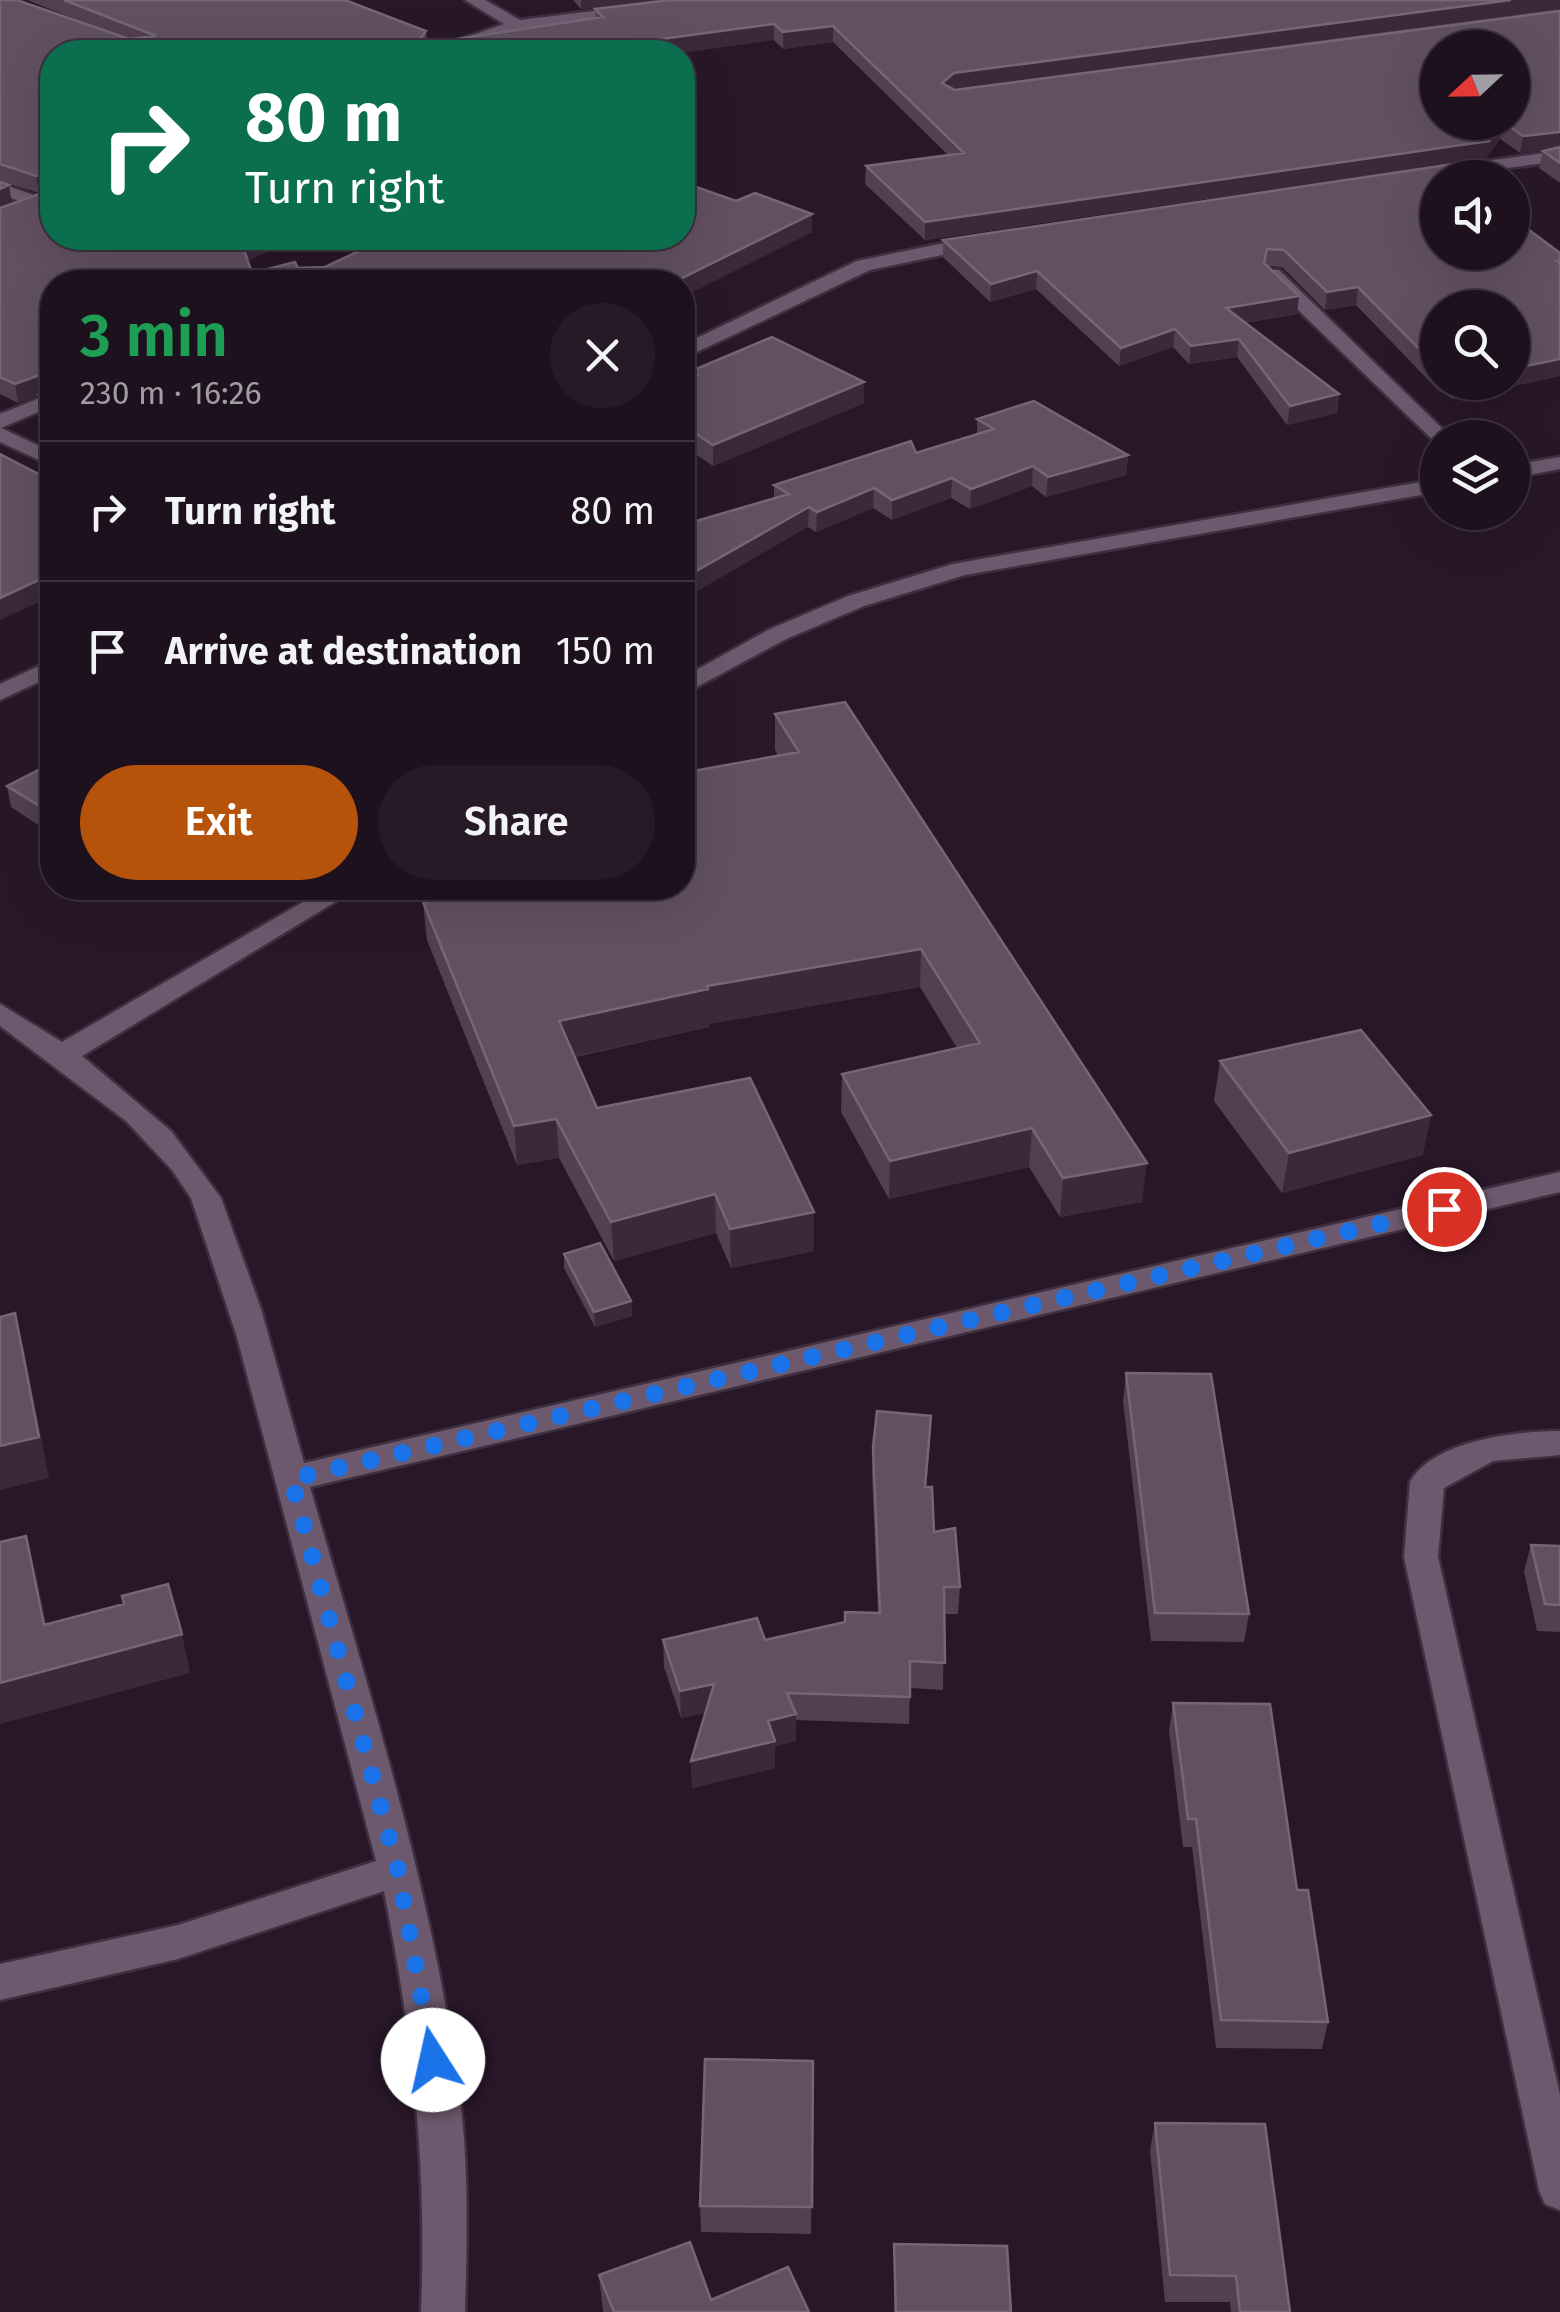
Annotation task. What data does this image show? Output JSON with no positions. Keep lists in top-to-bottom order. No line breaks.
{"north":"left","page":{"turn":["80 m","Turn right"],"heading":["3 min","230 m · 16:26"],"list":[{"name":"Turn right","value":"80 m"},{"name":"Arrive at destination","value":"150 m"}],"buttons":["Exit","Share"]}}
